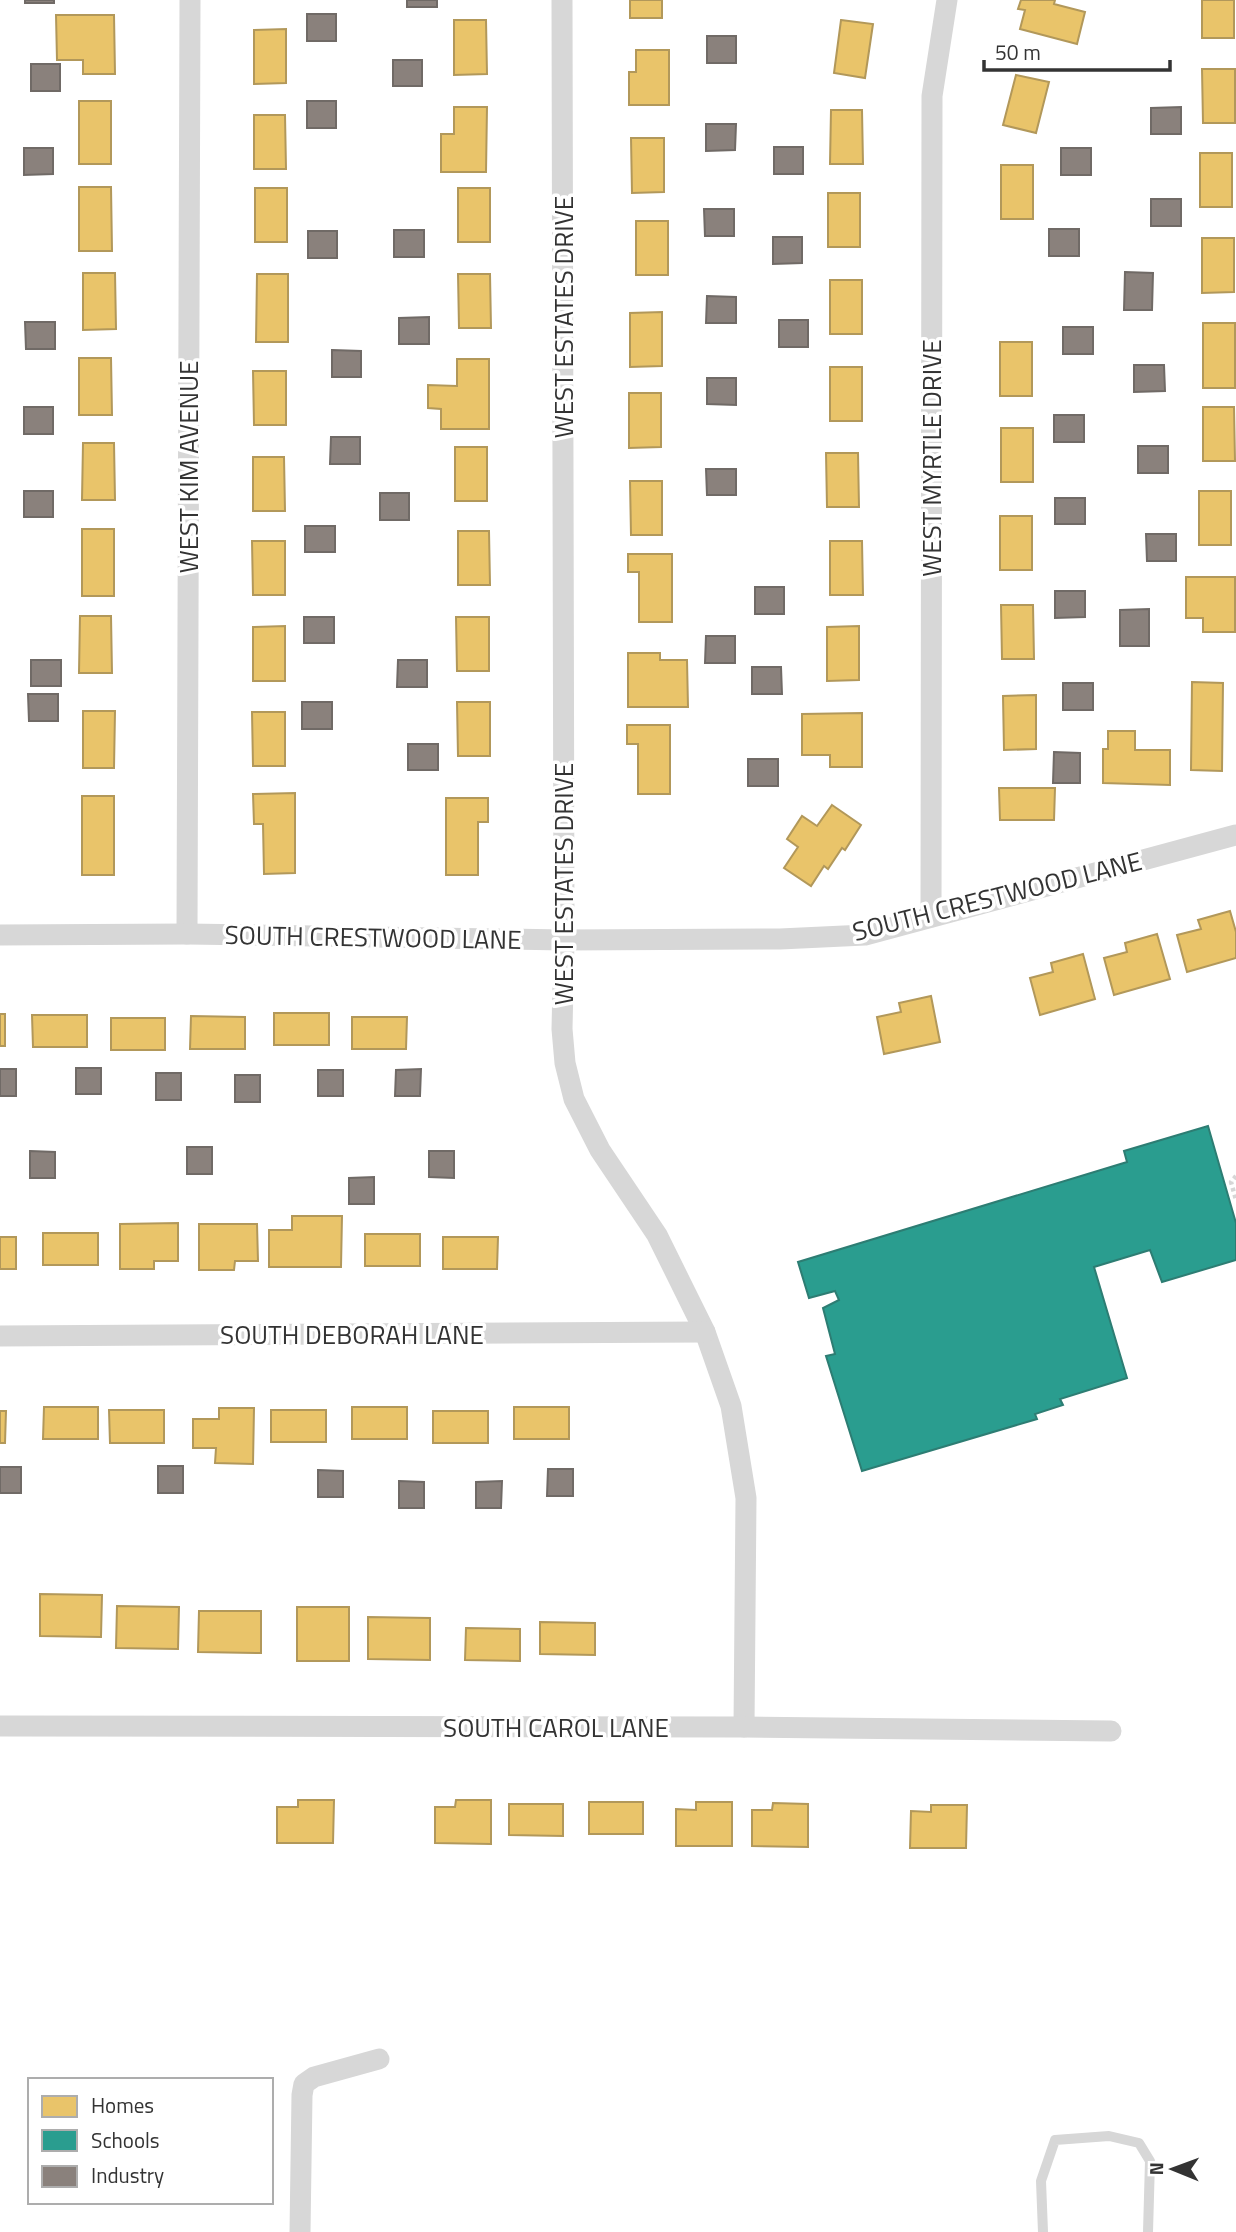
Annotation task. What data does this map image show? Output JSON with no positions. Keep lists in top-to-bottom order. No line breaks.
{"streets":{"street":["WEST ESTATES DRIVE","WEST MYRTLE DRIVE","WEST KIM AVENUE","SOUTH CRESTWOOD LANE","SOUTH DEBORAH LANE","SOUTH CAROL LANE"]},"crossings":[["WEST ESTATES DRIVE","SOUTH CRESTWOOD LANE"],["WEST ESTATES DRIVE","SOUTH DEBORAH LANE"],["WEST ESTATES DRIVE","SOUTH CAROL LANE"],["WEST MYRTLE DRIVE","SOUTH CRESTWOOD LANE"],["WEST KIM AVENUE","SOUTH CRESTWOOD LANE"]],"legend":["Homes","Schools","Industry"],"scale_bar":"50 m","north":"left"}
